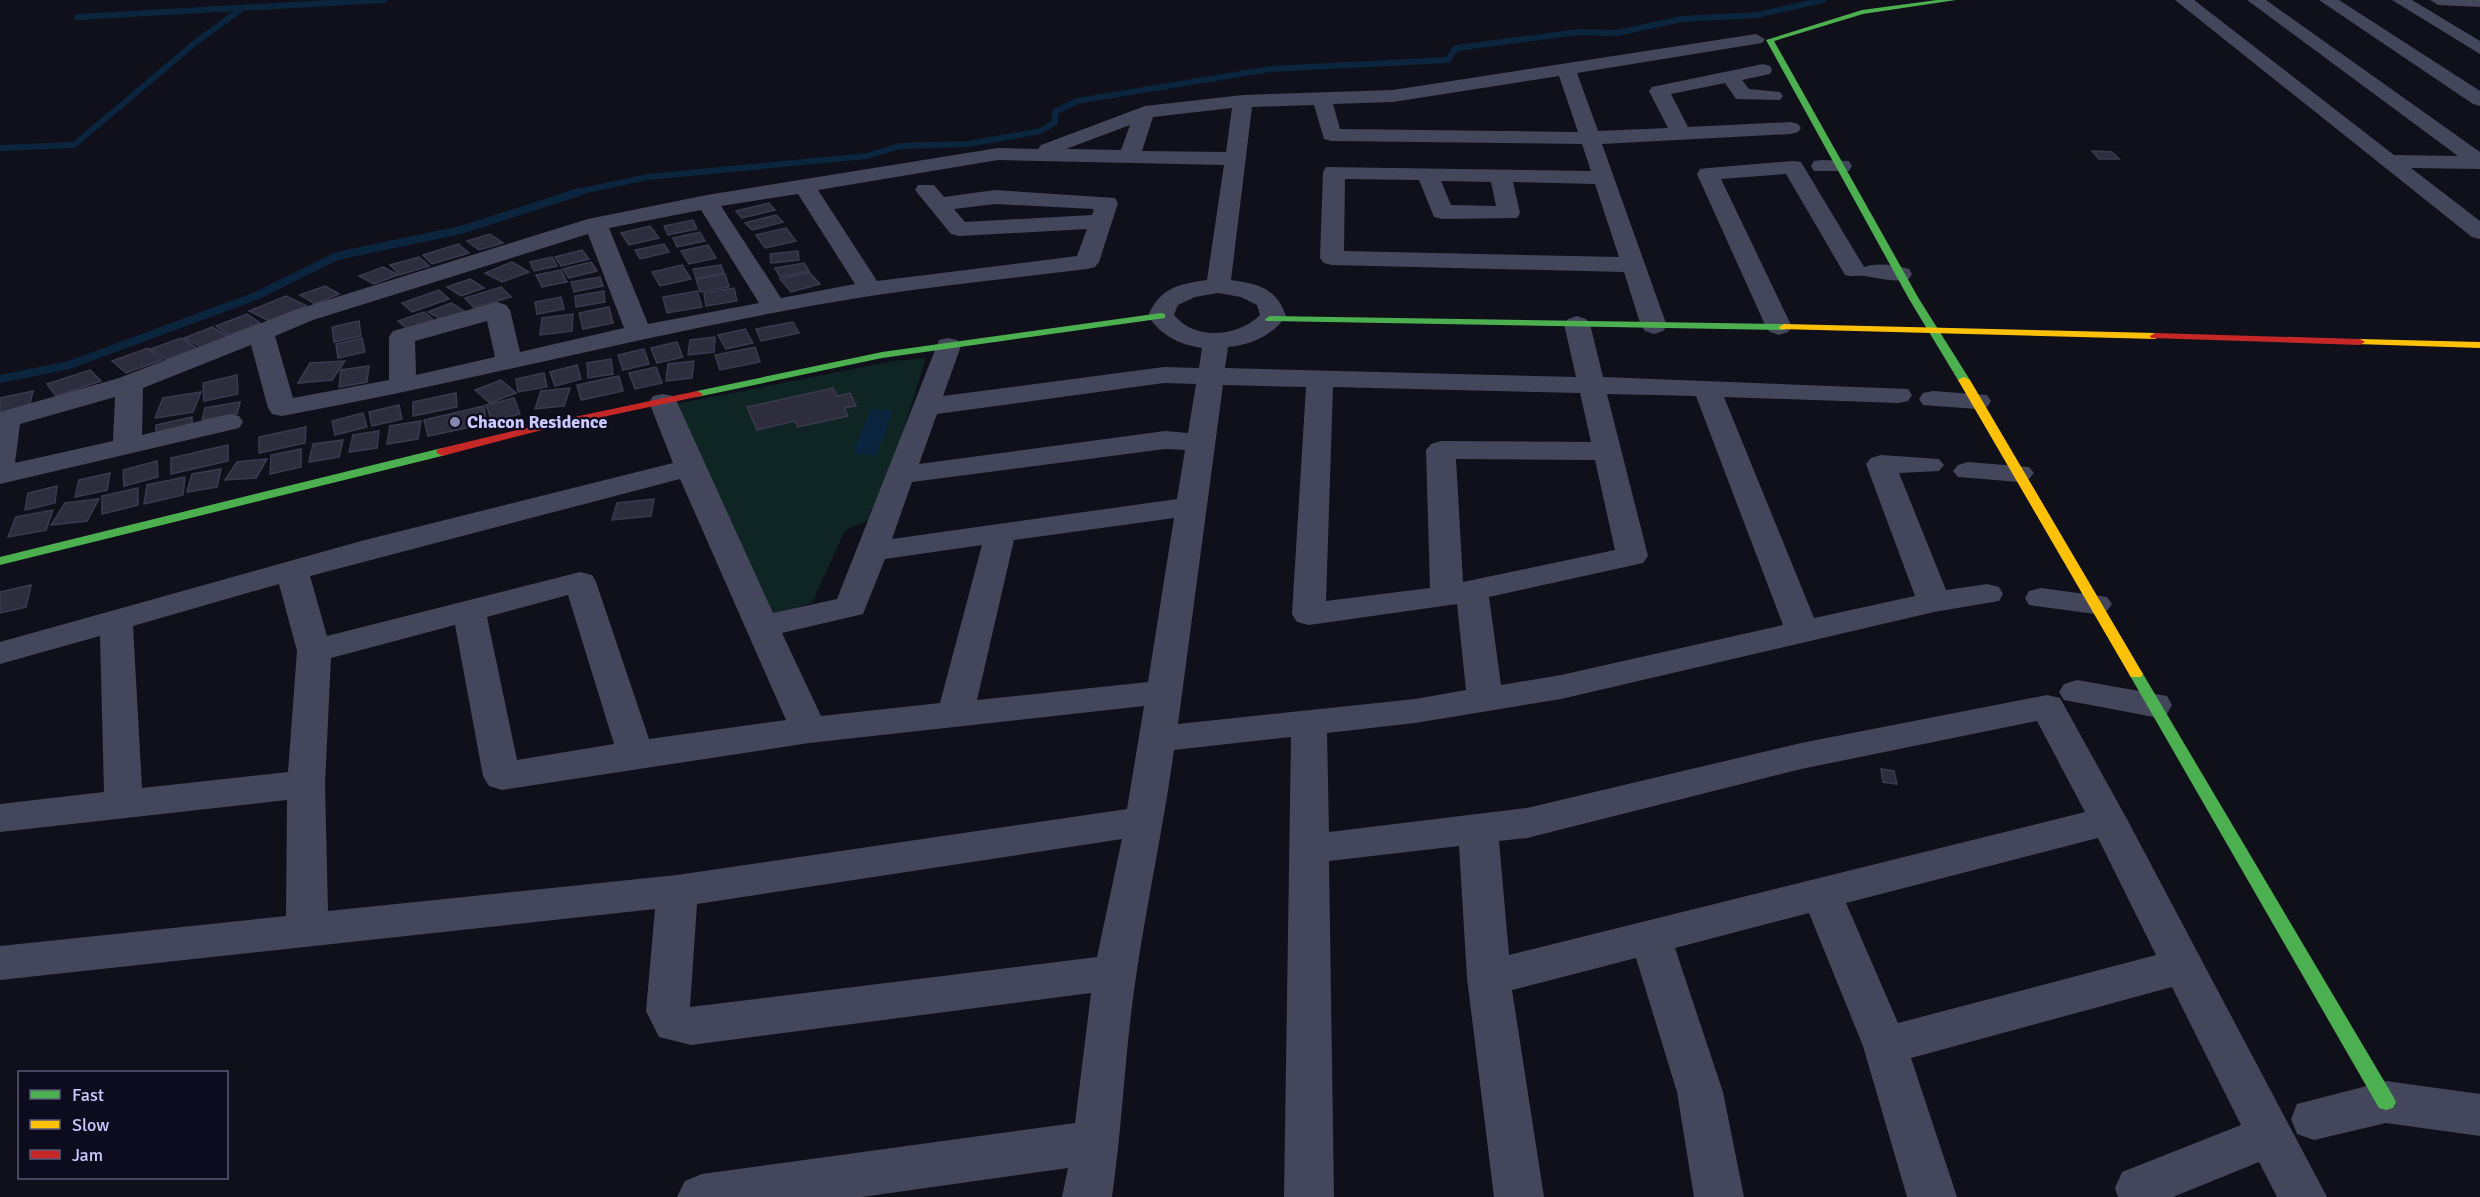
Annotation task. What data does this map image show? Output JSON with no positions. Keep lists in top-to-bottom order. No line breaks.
{"places":["Chacon Residence"],"legend":["Fast","Slow","Jam"]}
